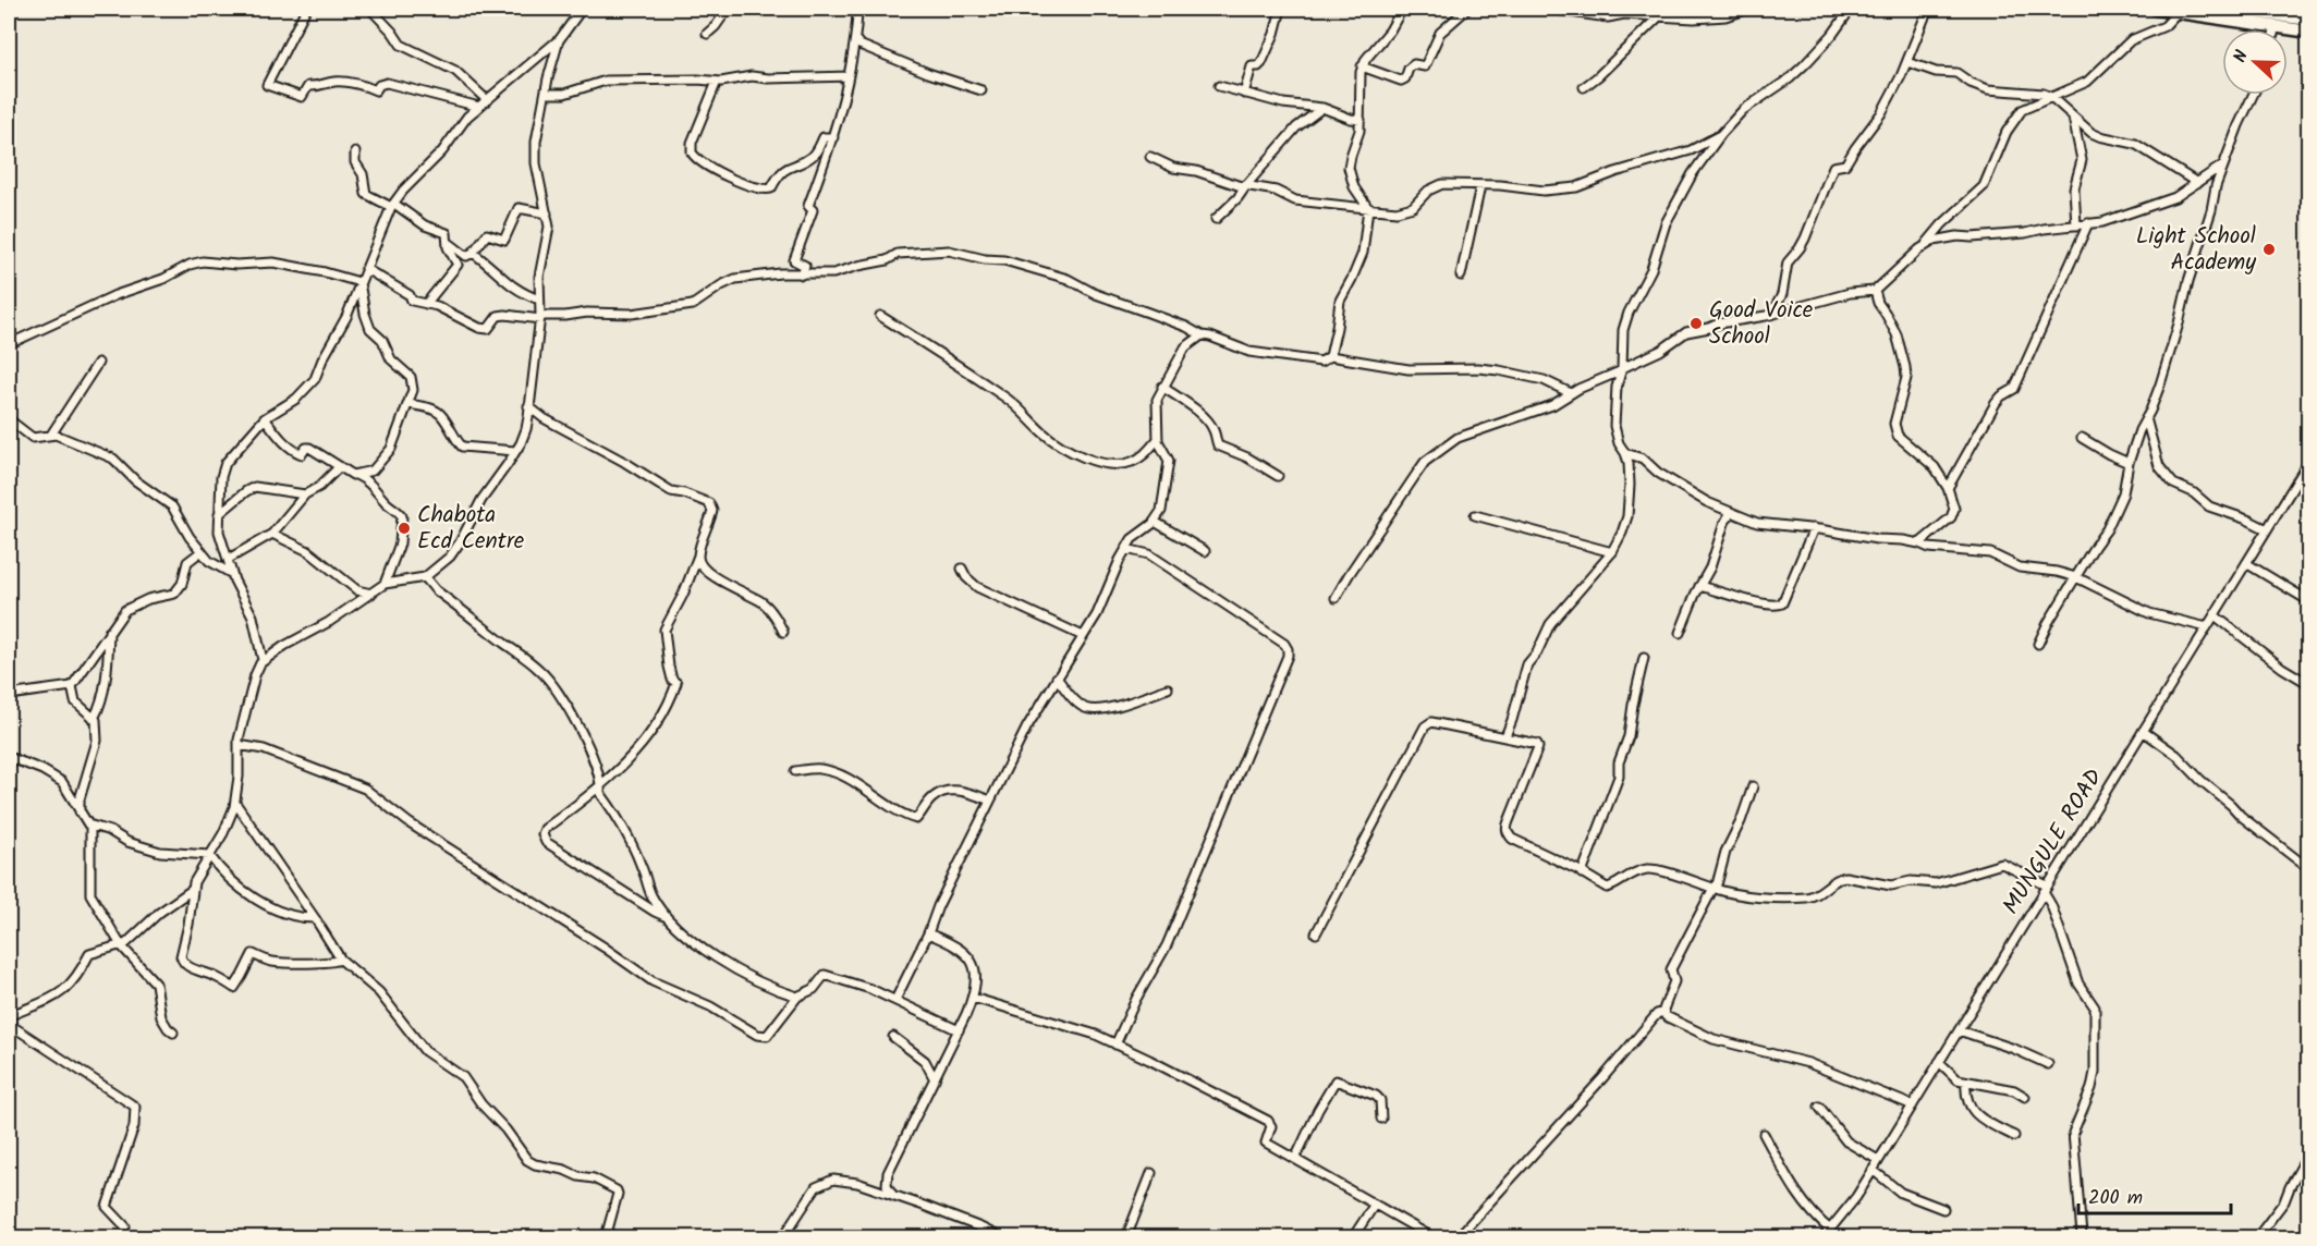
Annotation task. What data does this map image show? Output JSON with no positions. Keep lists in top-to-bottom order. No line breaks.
{"streets":{"street":["MUNGULE ROAD"]},"places":["Light School Academy","Good Voice School","Chabota Ecd Centre"],"scale_bar":"200 m","north":"left"}
